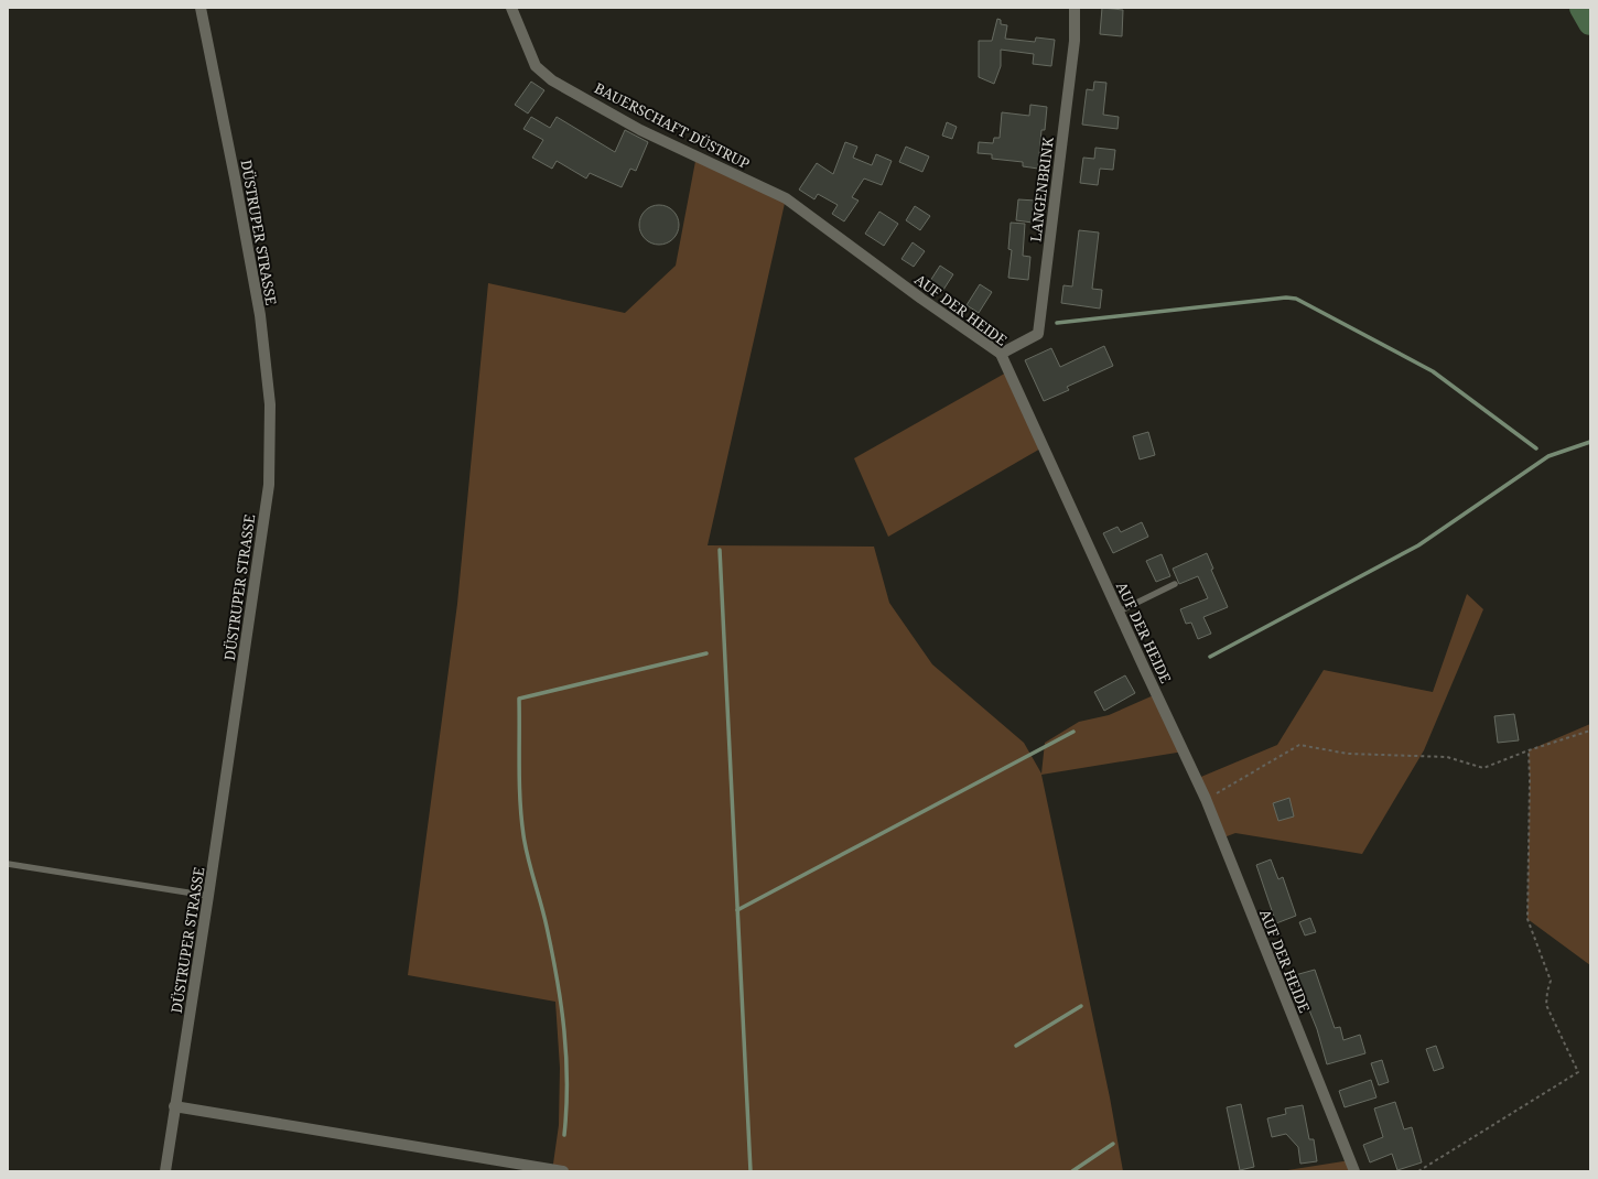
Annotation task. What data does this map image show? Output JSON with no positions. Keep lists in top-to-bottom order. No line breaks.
{"streets":{"street":["BAUERSCHAFT DÜSTRUP","LANGENBRINK","DÜSTRUPER STRASSE","AUF DER HEIDE"]},"crossings":[["BAUERSCHAFT DÜSTRUP","AUF DER HEIDE"],["LANGENBRINK","AUF DER HEIDE"]]}
